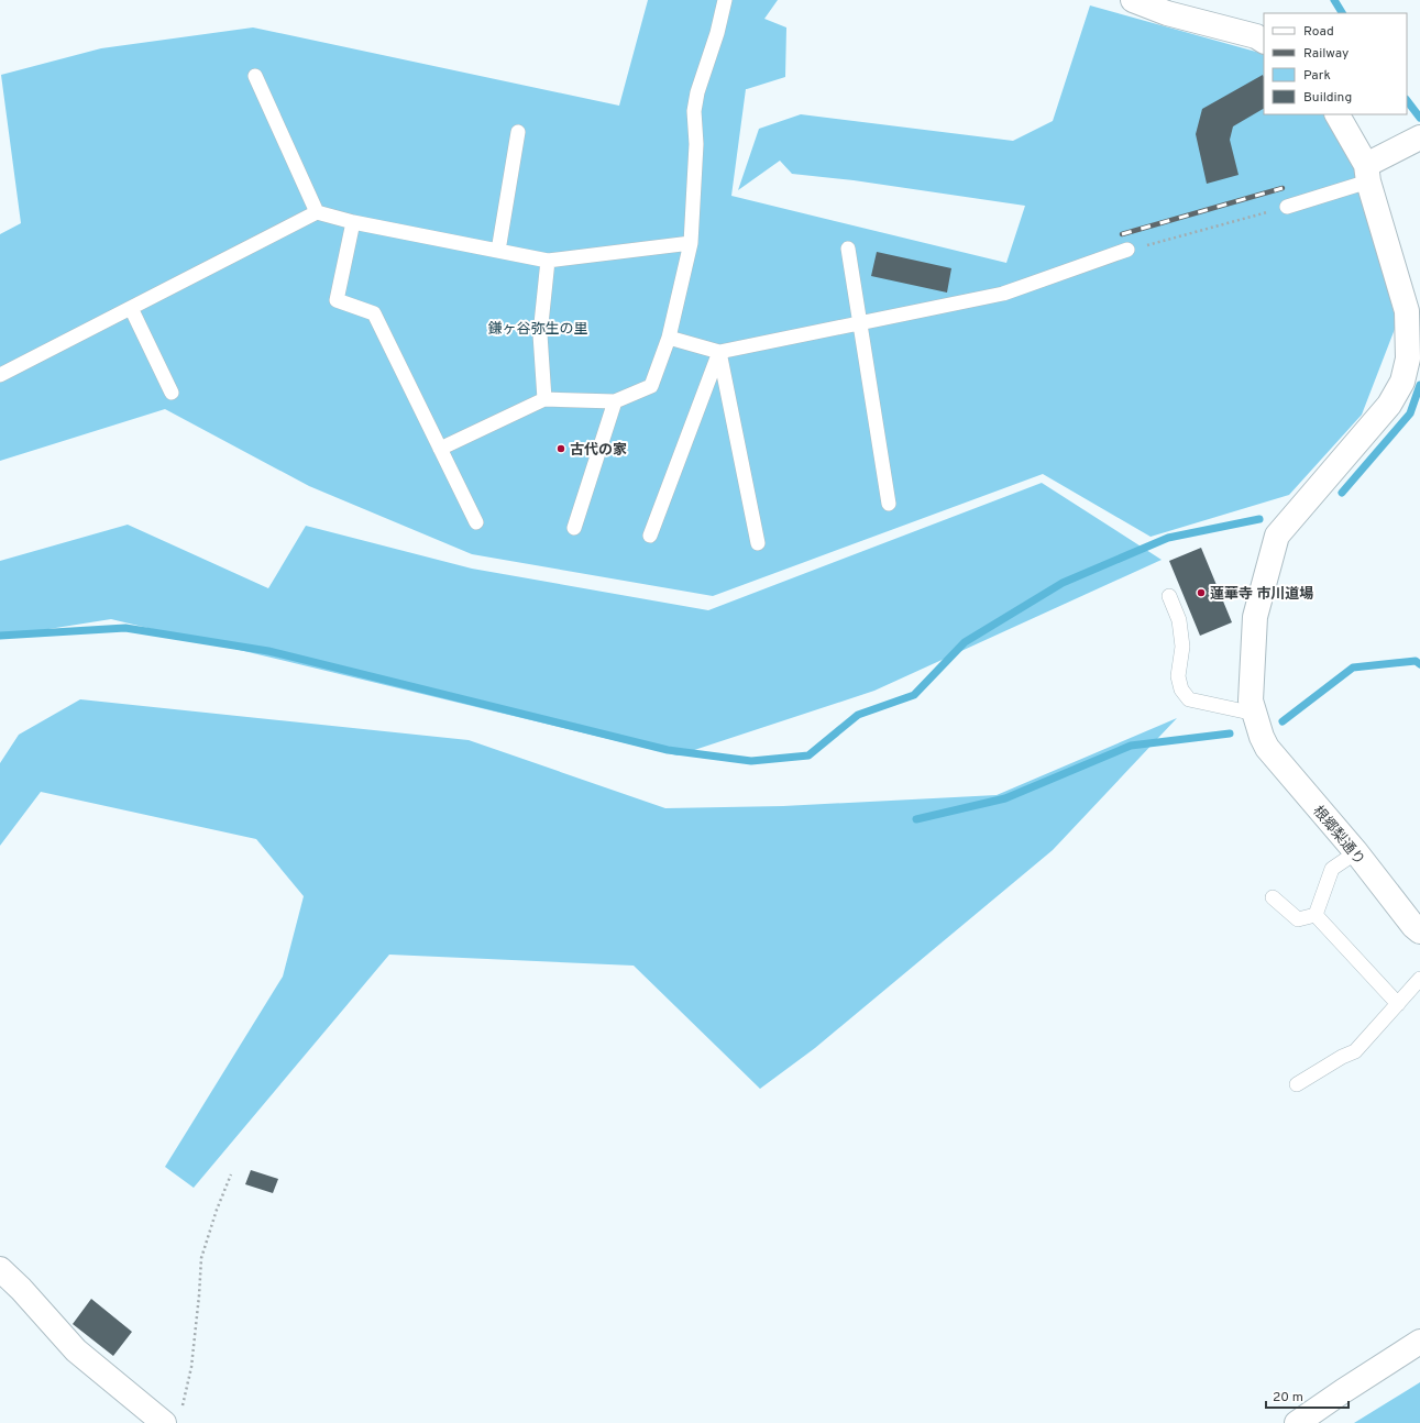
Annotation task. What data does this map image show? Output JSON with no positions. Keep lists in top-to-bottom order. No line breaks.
{"streets":{"street":["根郷梨通り"]},"parks":["鎌ヶ谷弥生の里"],"places":["古代の家","蓮華寺 市川道場"],"legend":["Road","Railway","Park","Building"],"scale_bar":"20 m"}
